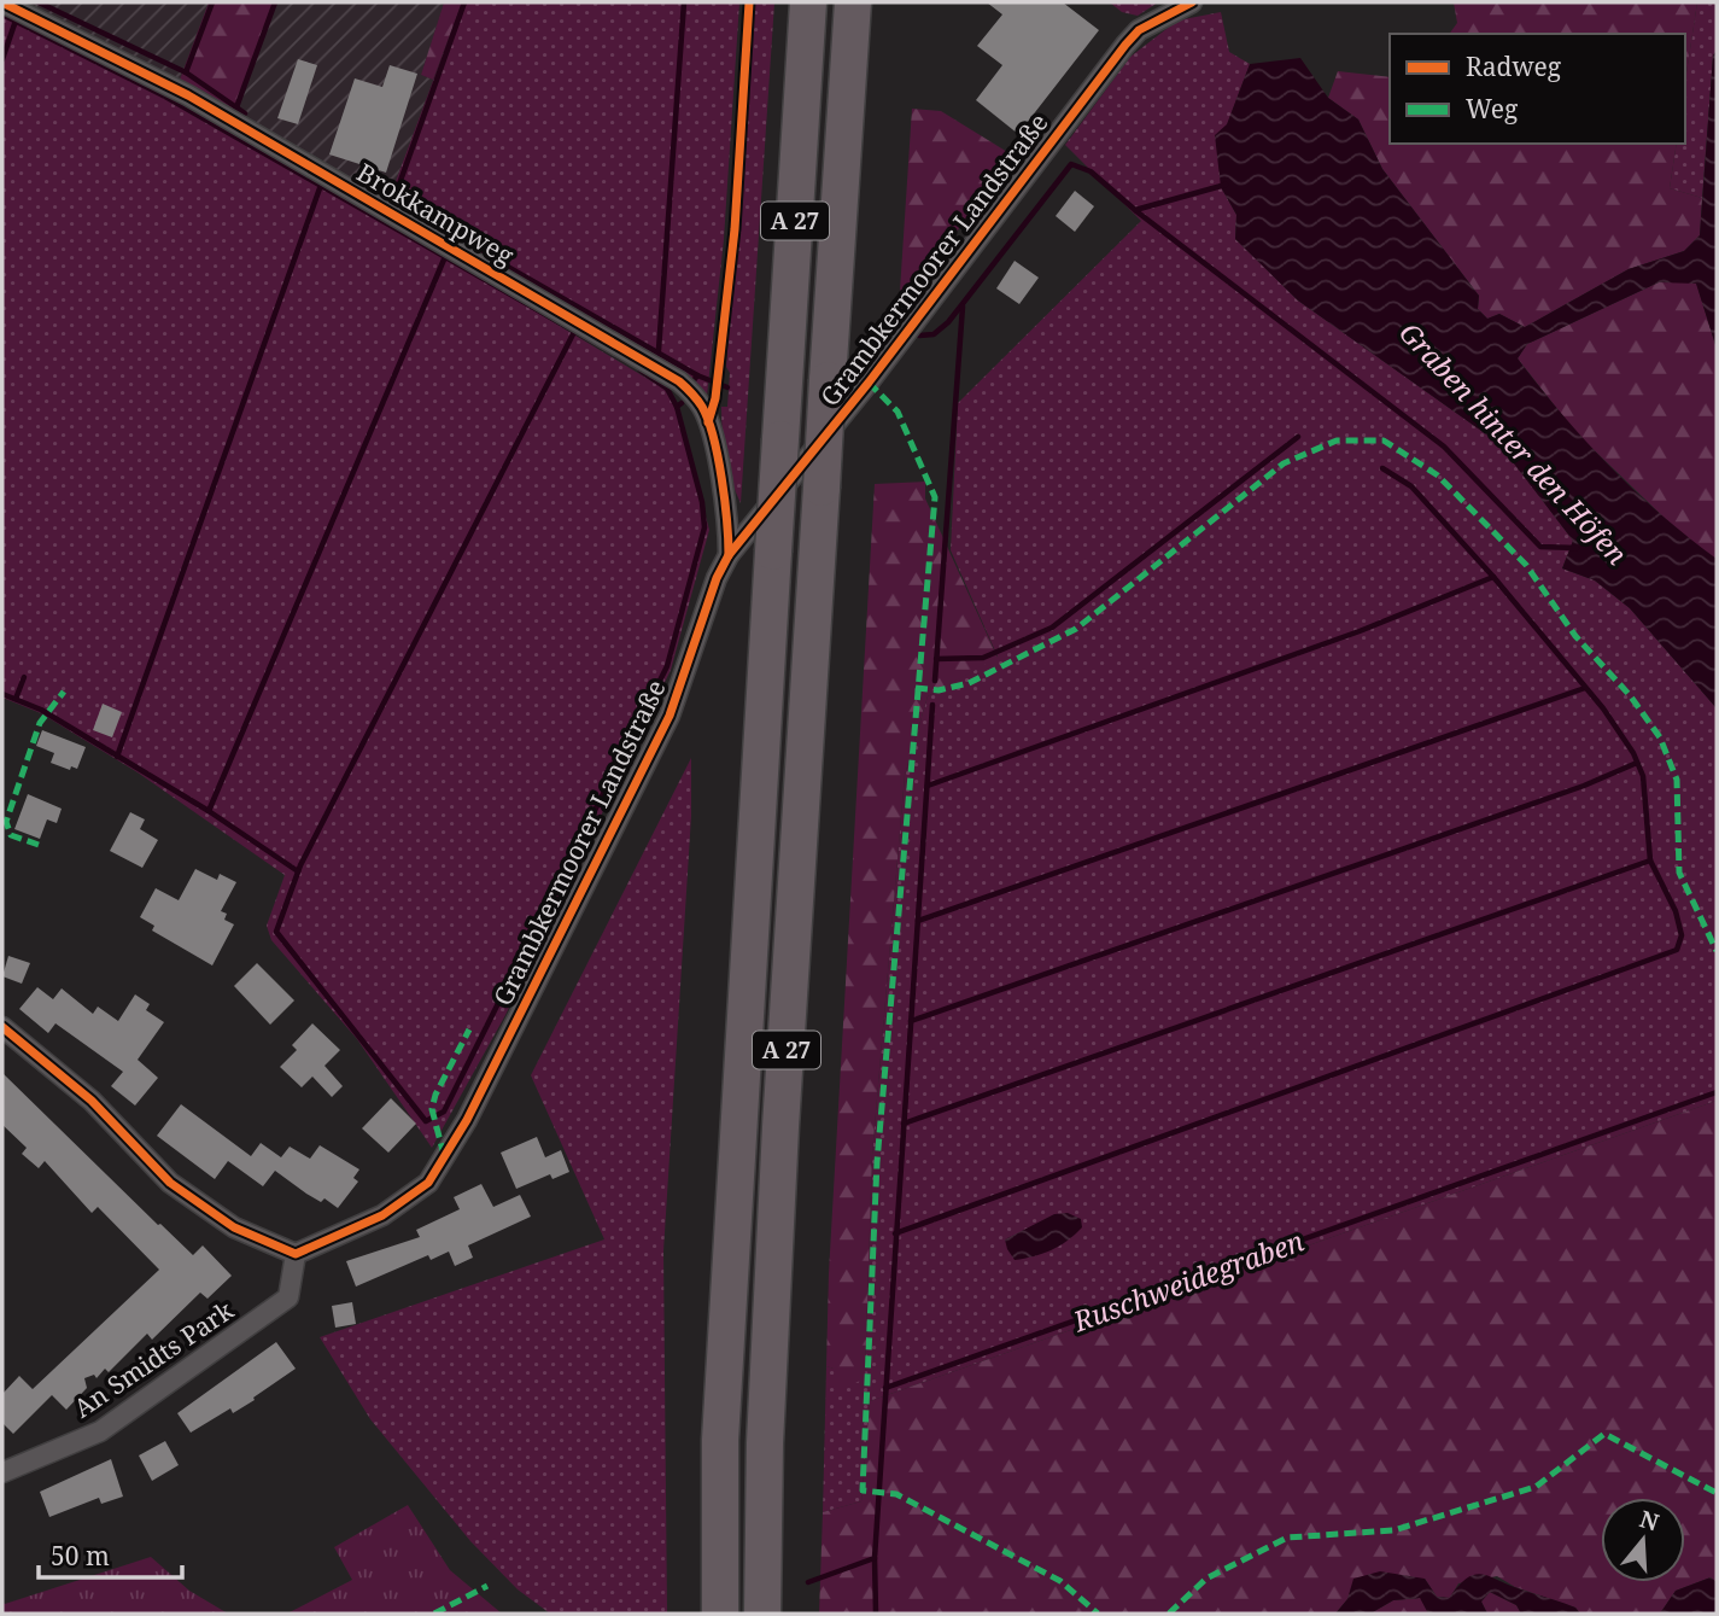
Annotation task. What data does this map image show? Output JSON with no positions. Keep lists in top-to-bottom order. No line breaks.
{"streets":{"highway":["A 27"],"street":["Brokkampweg","Grambkermoorer Landstraße","An Smidts Park"]},"crossings":[["Brokkampweg","Grambkermoorer Landstraße"],["Grambkermoorer Landstraße","An Smidts Park"]],"water":["Graben hinter den Höfen","Ruschweidegraben"],"legend":["Radweg","Weg"],"scale_bar":"50 m","north":"top"}
